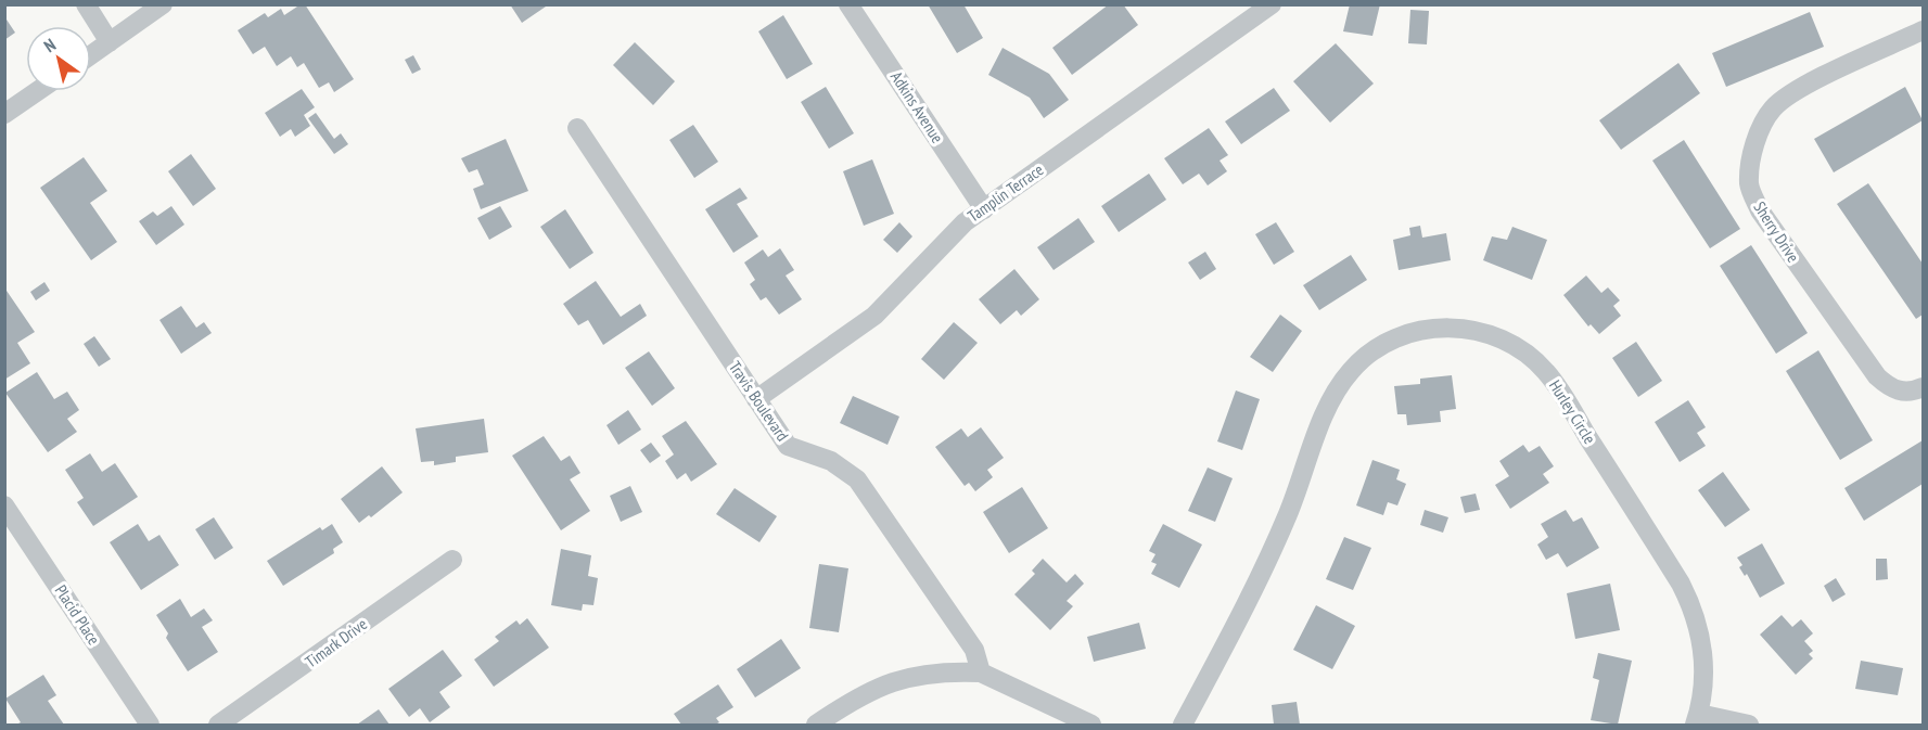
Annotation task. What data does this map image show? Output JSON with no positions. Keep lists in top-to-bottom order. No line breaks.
{"streets":{"street":["Adkins Avenue","Tamplin Terrace","Sherry Drive","Travis Boulevard","Hurley Circle","Placid Place","Timark Drive"]},"crossings":[["Adkins Avenue","Tamplin Terrace"],["Tamplin Terrace","Travis Boulevard"]],"north":"top left"}
